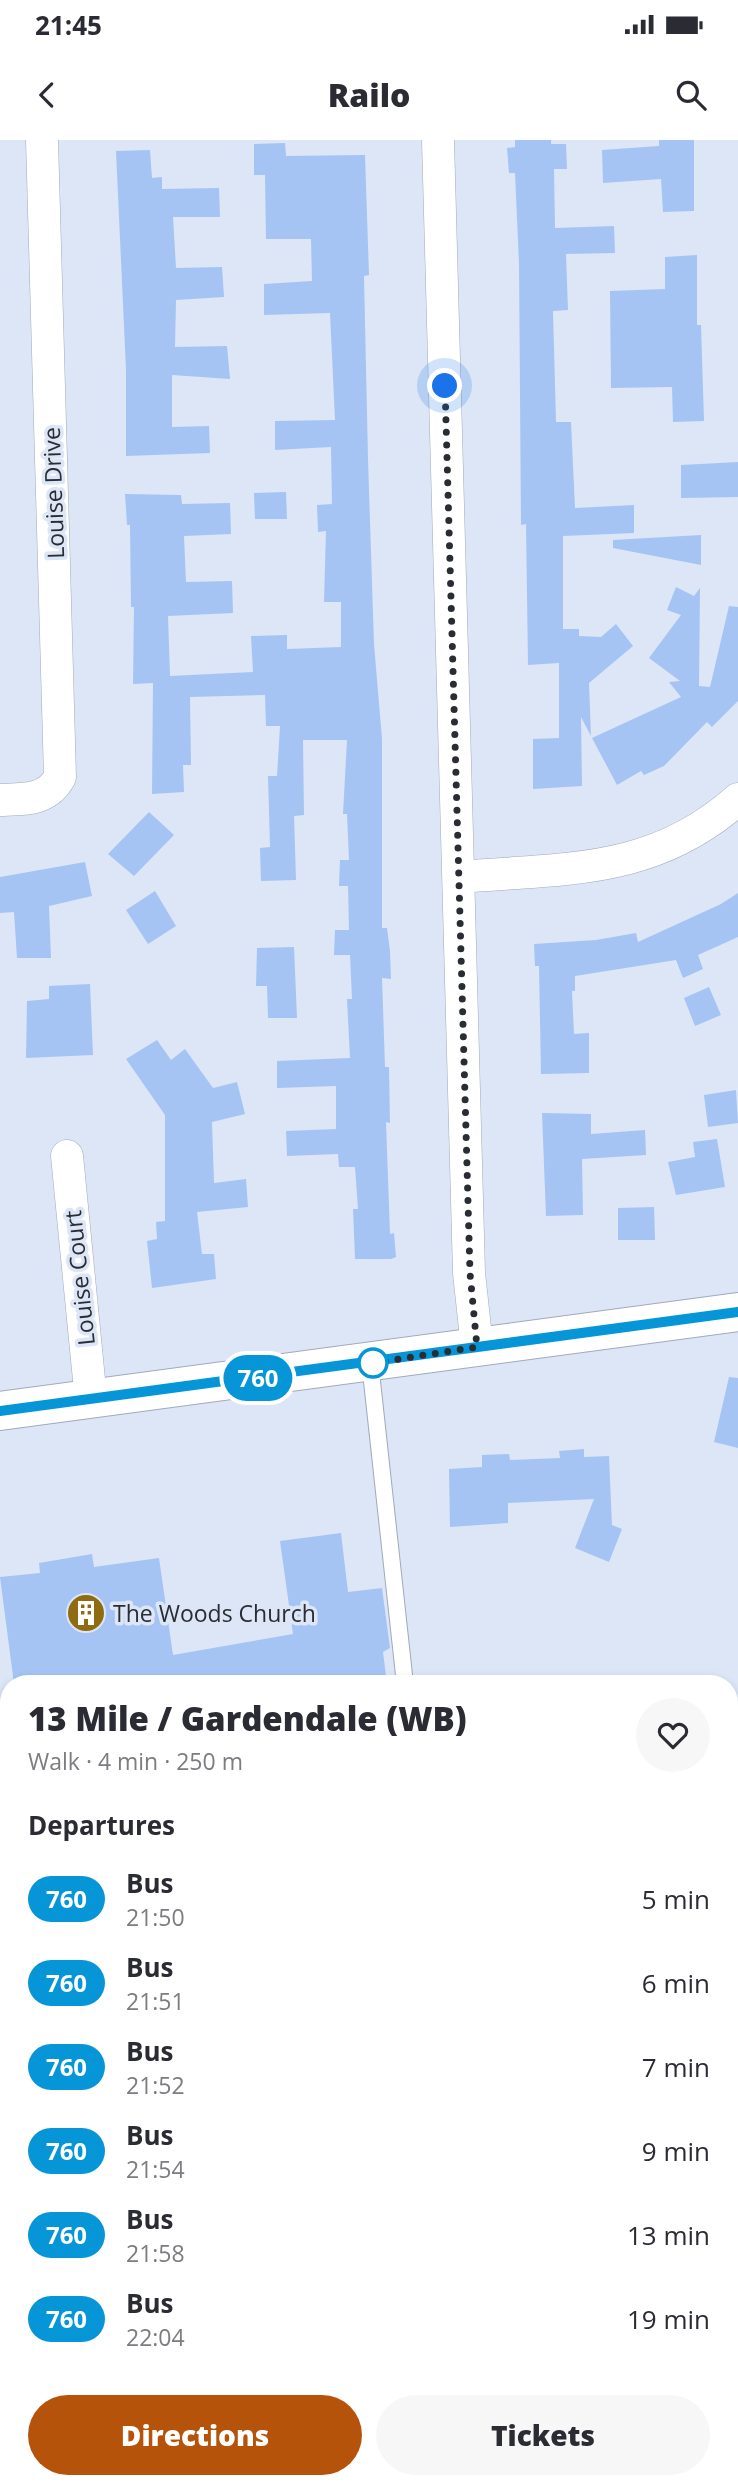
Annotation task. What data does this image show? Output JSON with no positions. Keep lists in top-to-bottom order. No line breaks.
{"streets":{"street":["Louise Drive","Louise Court"]},"places":{"building":["The Woods Church"]},"lines":["bus line 760"],"page":{"status":"21:45","header":"Railo","on_map":"760","heading":[["13 Mile / Gardendale (WB)","Walk · 4 min · 250 m"],"Departures"],"list":[{"mark":"760","name":"Bus","note":"21:50","value":"5 min"},{"mark":"760","name":"Bus","note":"21:51","value":"6 min"},{"mark":"760","name":"Bus","note":"21:52","value":"7 min"},{"mark":"760","name":"Bus","note":"21:54","value":"9 min"},{"mark":"760","name":"Bus","note":"21:58","value":"13 min"},{"mark":"760","name":"Bus","note":"22:04","value":"19 min"}],"buttons":["Directions","Tickets"]}}
